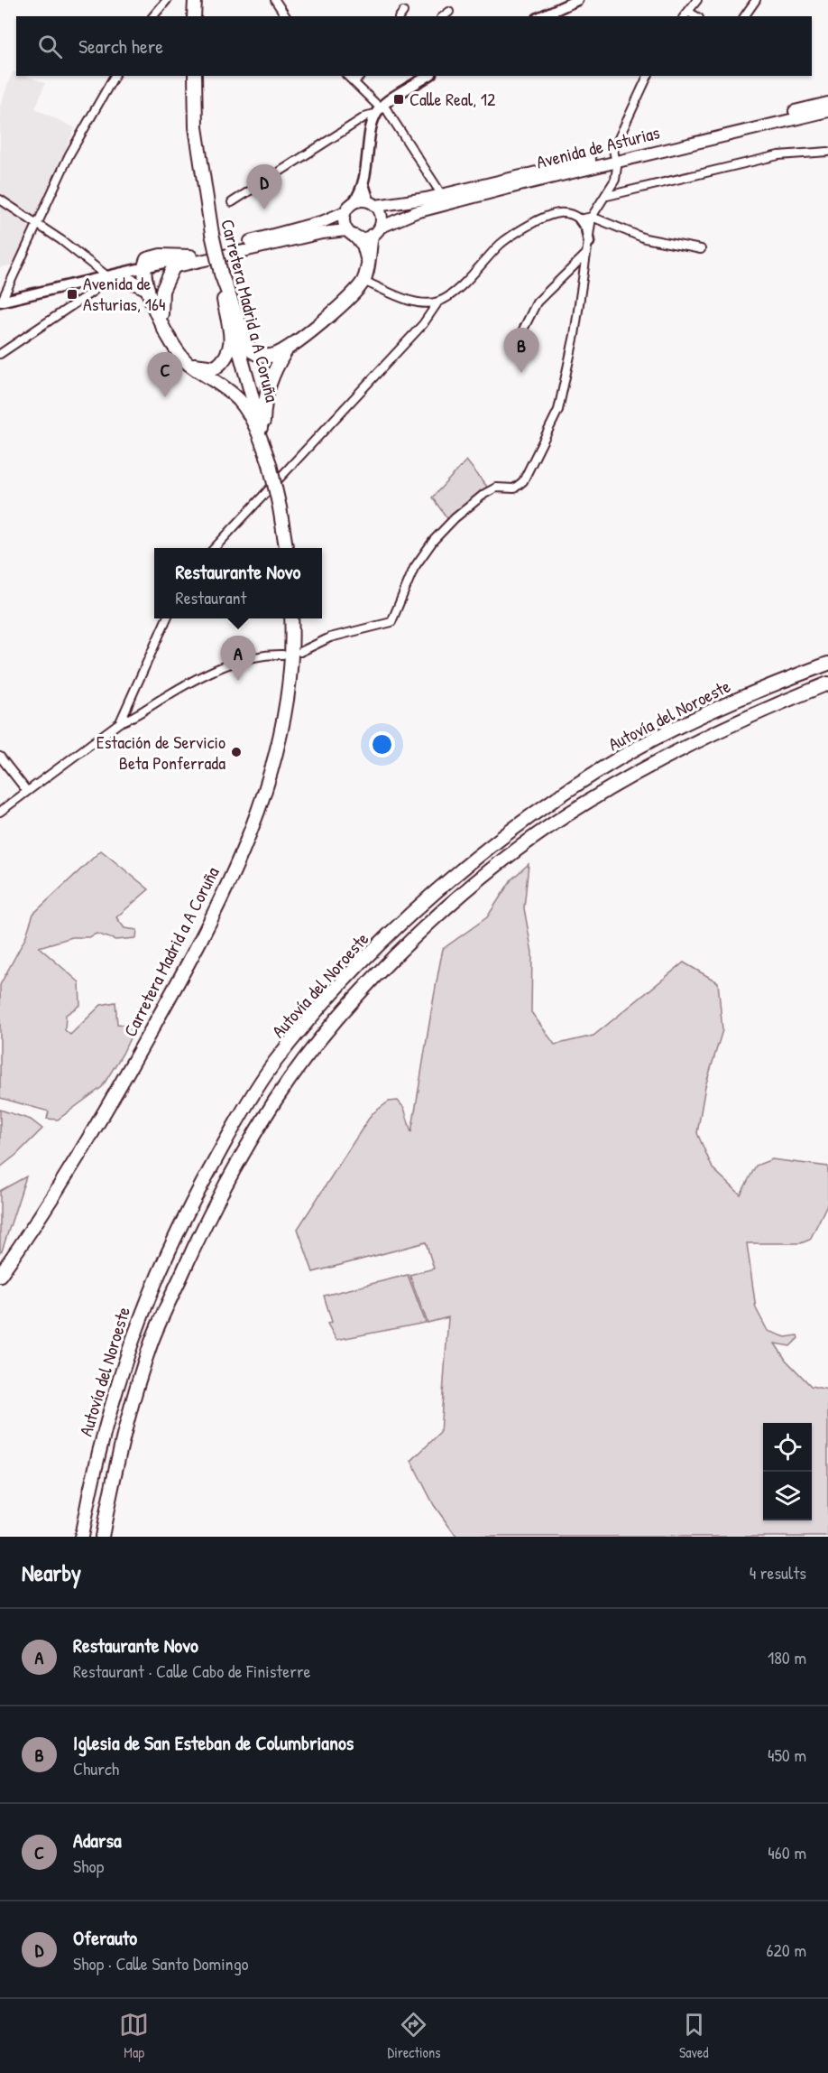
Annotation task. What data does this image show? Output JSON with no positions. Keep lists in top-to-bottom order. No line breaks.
{"streets":{"highway":["Carretera Madrid a A Coruña","Autovía del Noroeste"],"main road":["Avenida de Asturias"]},"places":{"transit":["Calle Real, 12","Avenida de Asturias, 164"],"other":["Estación de Servicio Beta Ponferrada"]},"page":{"search":"Search here","pins":["D","B","C","A"],"popup":["Restaurante Novo","Restaurant"],"heading":["Nearby","4 results"],"list":[{"mark":"A","name":"Restaurante Novo","note":"Restaurant · Calle Cabo de Finisterre","value":"180 m"},{"mark":"B","name":"Iglesia de San Esteban de Columbrianos","note":"Church","value":"450 m"},{"mark":"C","name":"Adarsa","note":"Shop","value":"460 m"},{"mark":"D","name":"Oferauto","note":"Shop · Calle Santo Domingo","value":"620 m"}],"nav":["Map","Directions","Saved"]}}
